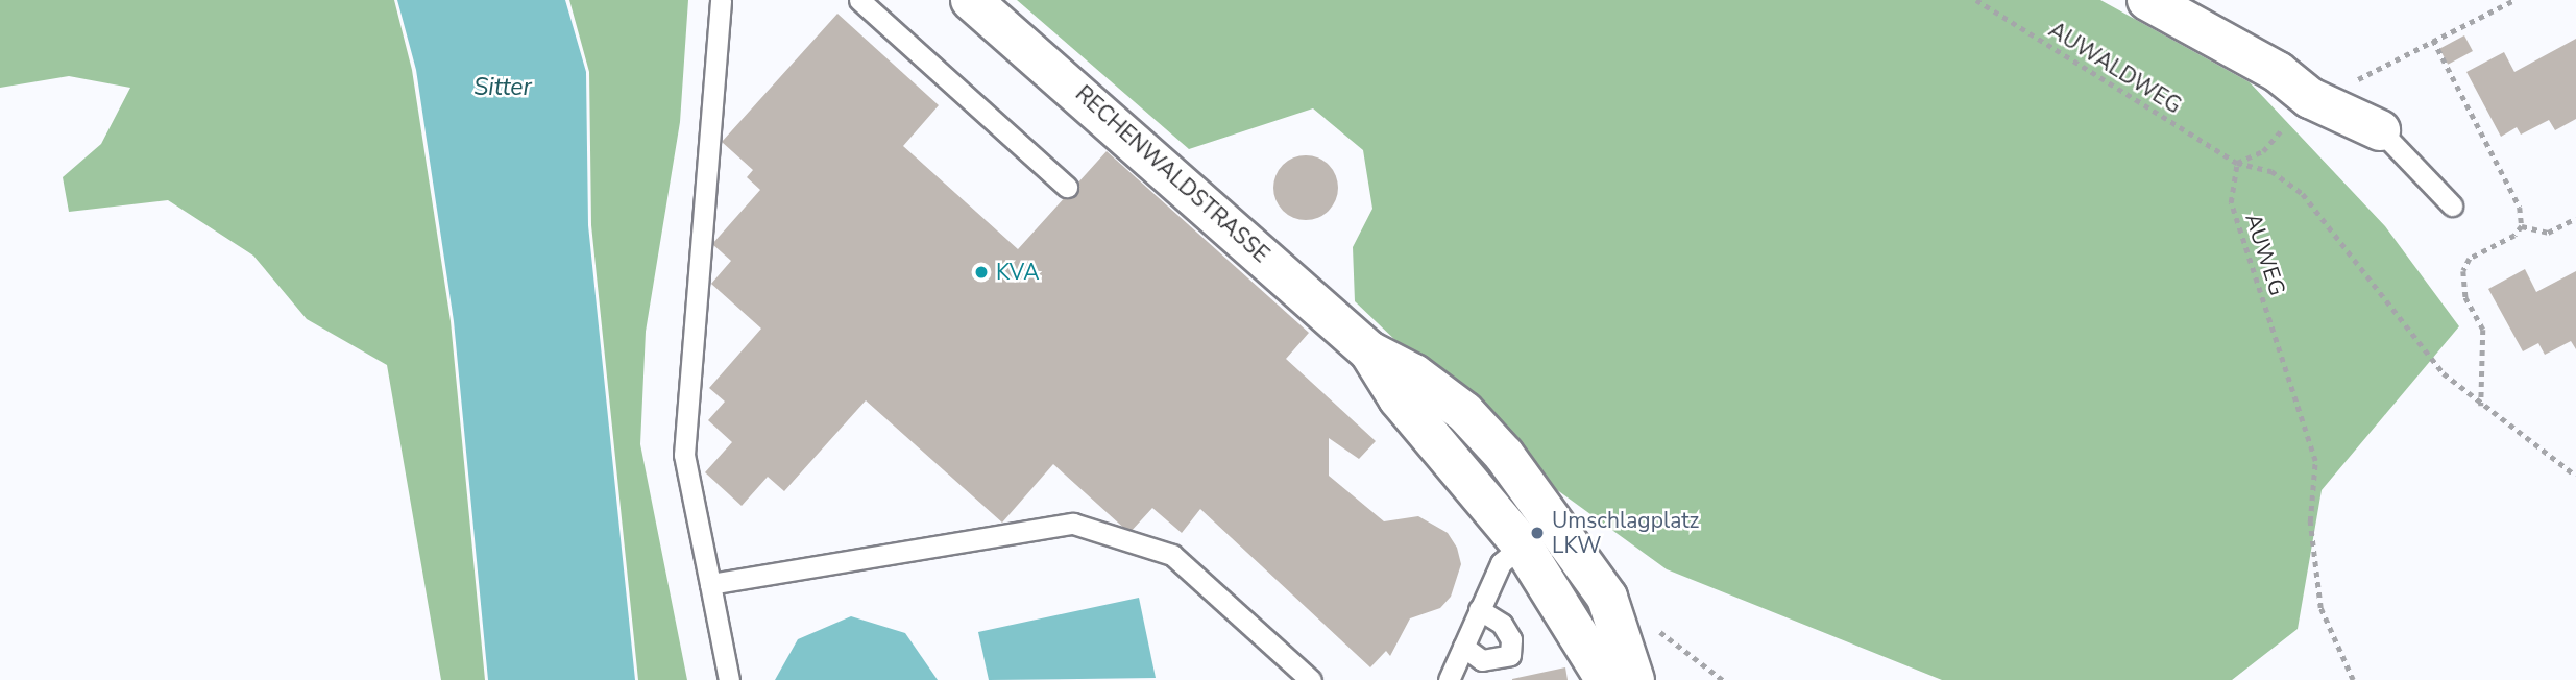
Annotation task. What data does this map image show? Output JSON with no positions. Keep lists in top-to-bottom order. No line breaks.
{"streets":{"street":["RECHENWALDSTRASSE"],"path":["AUWALDWEG","AUWEG"]},"crossings":[["AUWALDWEG","AUWEG"]],"water":["Sitter"],"places":["KVA","Umschlagplatz LKW"]}
